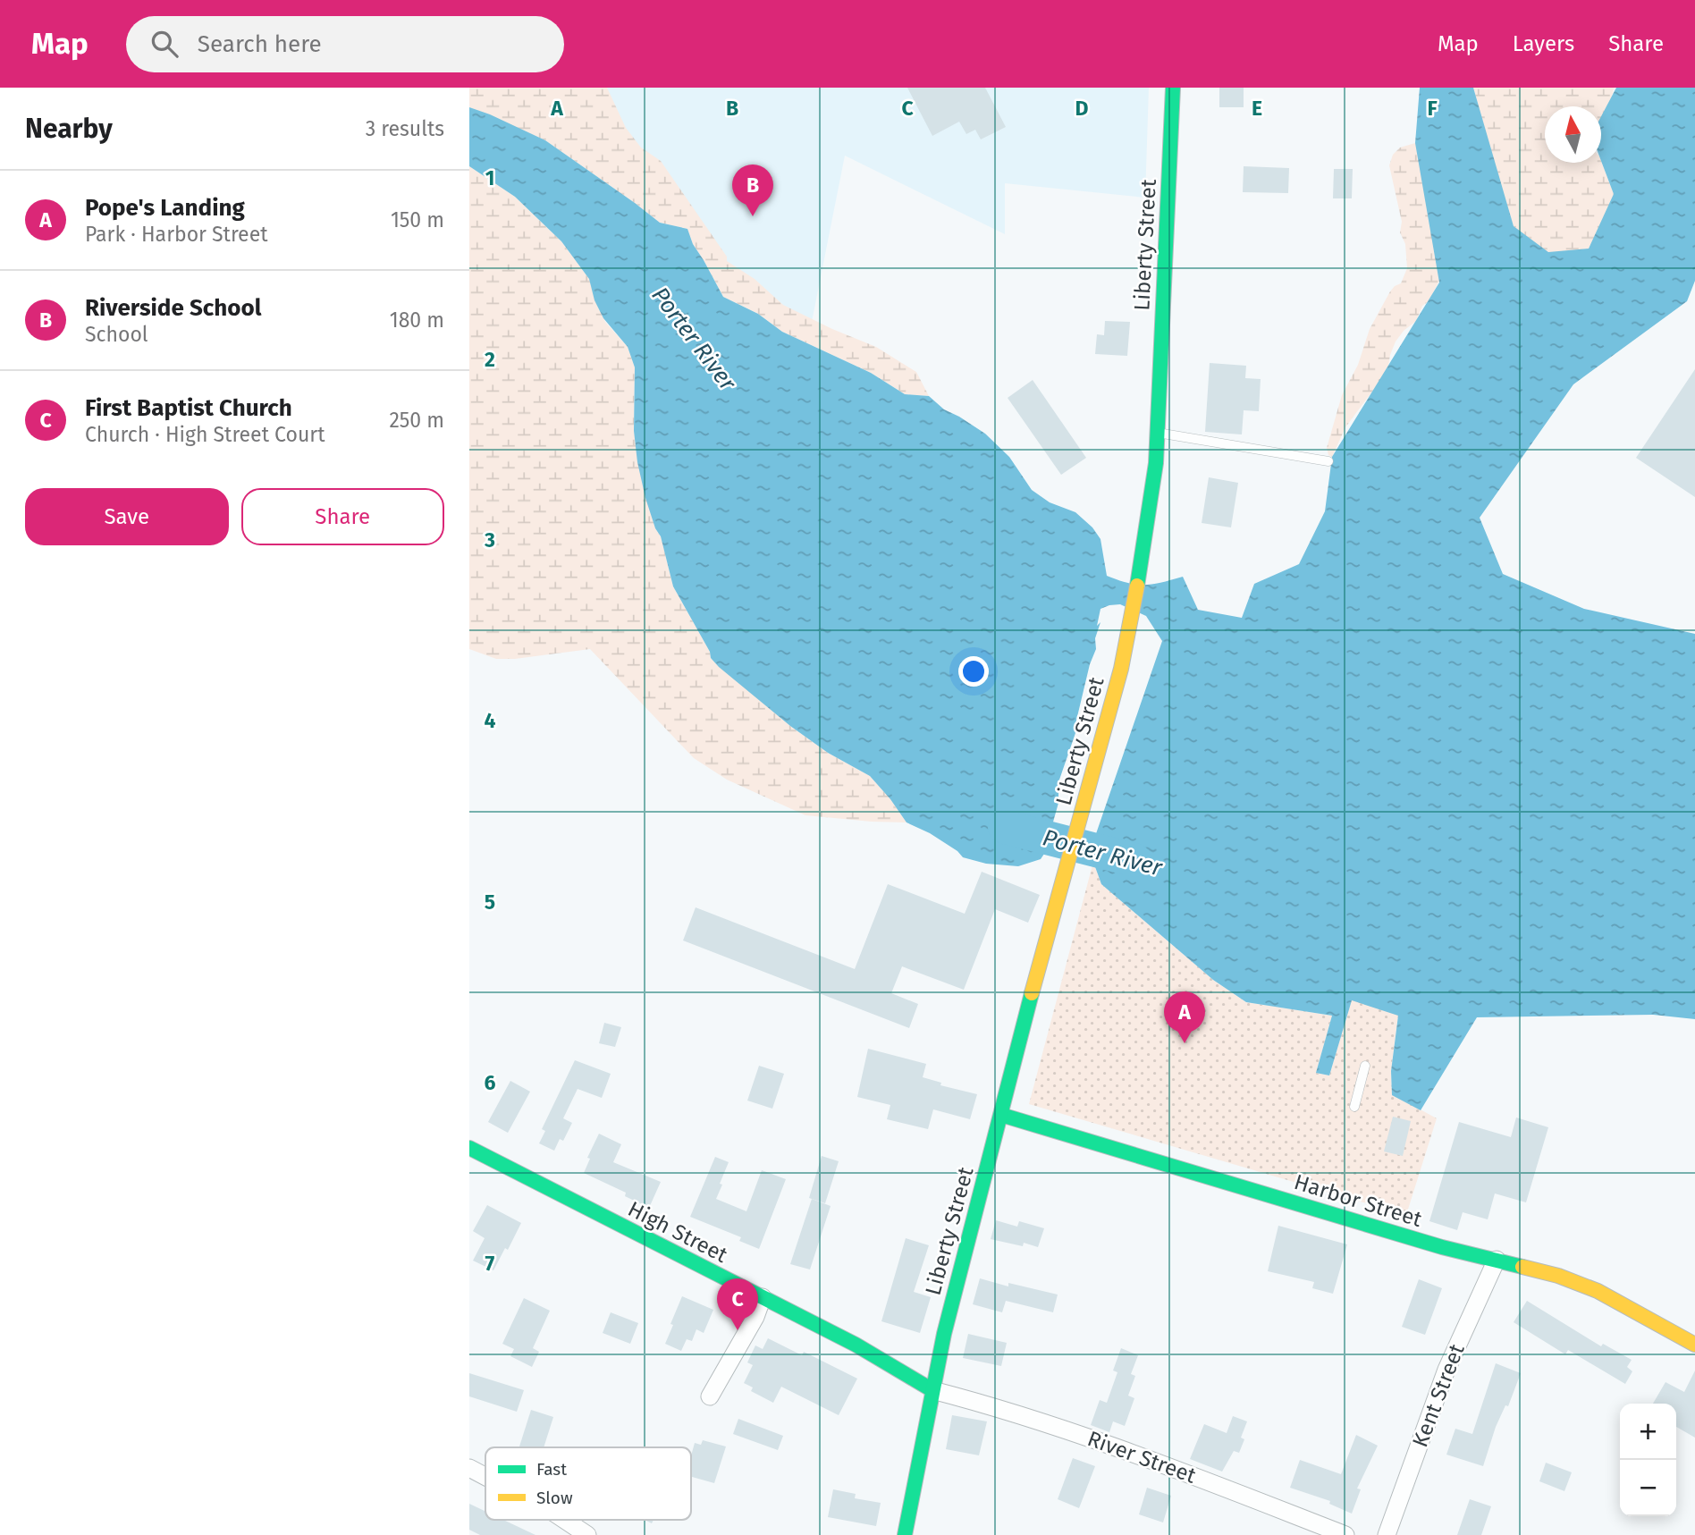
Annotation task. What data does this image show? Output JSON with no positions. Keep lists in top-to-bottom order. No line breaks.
{"streets":{"street":["Liberty Street","Harbor Street","High Street","Kent Street","River Street"]},"crossings":[["Liberty Street","Harbor Street"],["Liberty Street","High Street"],["Liberty Street","River Street"],["Harbor Street","Kent Street"],["High Street","River Street"]],"water":["Porter River"],"legend":["Fast","Slow"],"north":"top","page":{"header":"Map","search":"Search here","nav":["Map","Layers","Share"],"heading":["Nearby","3 results"],"pins":["B","A","C"],"list":[{"mark":"A","name":"Pope's Landing","note":"Park · Harbor Street","value":"150 m"},{"mark":"B","name":"Riverside School","note":"School","value":"180 m"},{"mark":"C","name":"First Baptist Church","note":"Church · High Street Court","value":"250 m"}],"buttons":["Save","Share"],"map_buttons":["+","−"]},"grid":{"columns":["A","B","C","D","E","F"],"rows":["1","2","3","4","5","6","7"]}}
